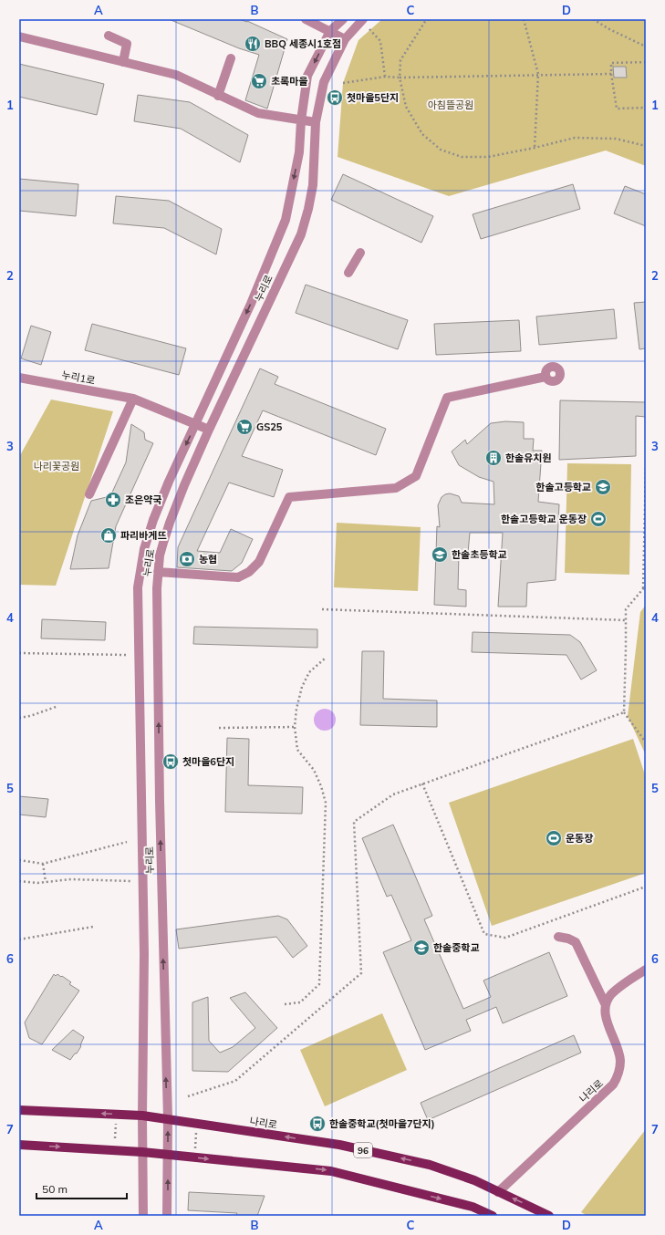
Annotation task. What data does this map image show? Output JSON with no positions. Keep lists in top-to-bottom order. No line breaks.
{"streets":{"main road":["나리로","96"],"street":["누리로","누리1로"]},"crossings":[["누리로","누리1로"],["누리로","나리로"]],"parks":["아침뜰공원","나리꽃공원"],"places":{"restaurant":["BBQ 세종시1호점"],"supermarket":["초록마을","GS25"],"bus stop":["첫마을5단지","첫마을6단지","한솔중학교(첫마을7단지)"],"building":["한솔유치원"],"school or university":["한솔고등학교","한솔초등학교","한솔중학교"],"pharmacy":["조은약국"],"sports":["한솔고등학교 운동장","운동장"],"shop":["파리바게뜨"],"bank":["농협"]},"scale_bar":"50 m","grid":{"columns":["A","B","C","D"],"rows":["1","2","3","4","5","6","7"]}}
